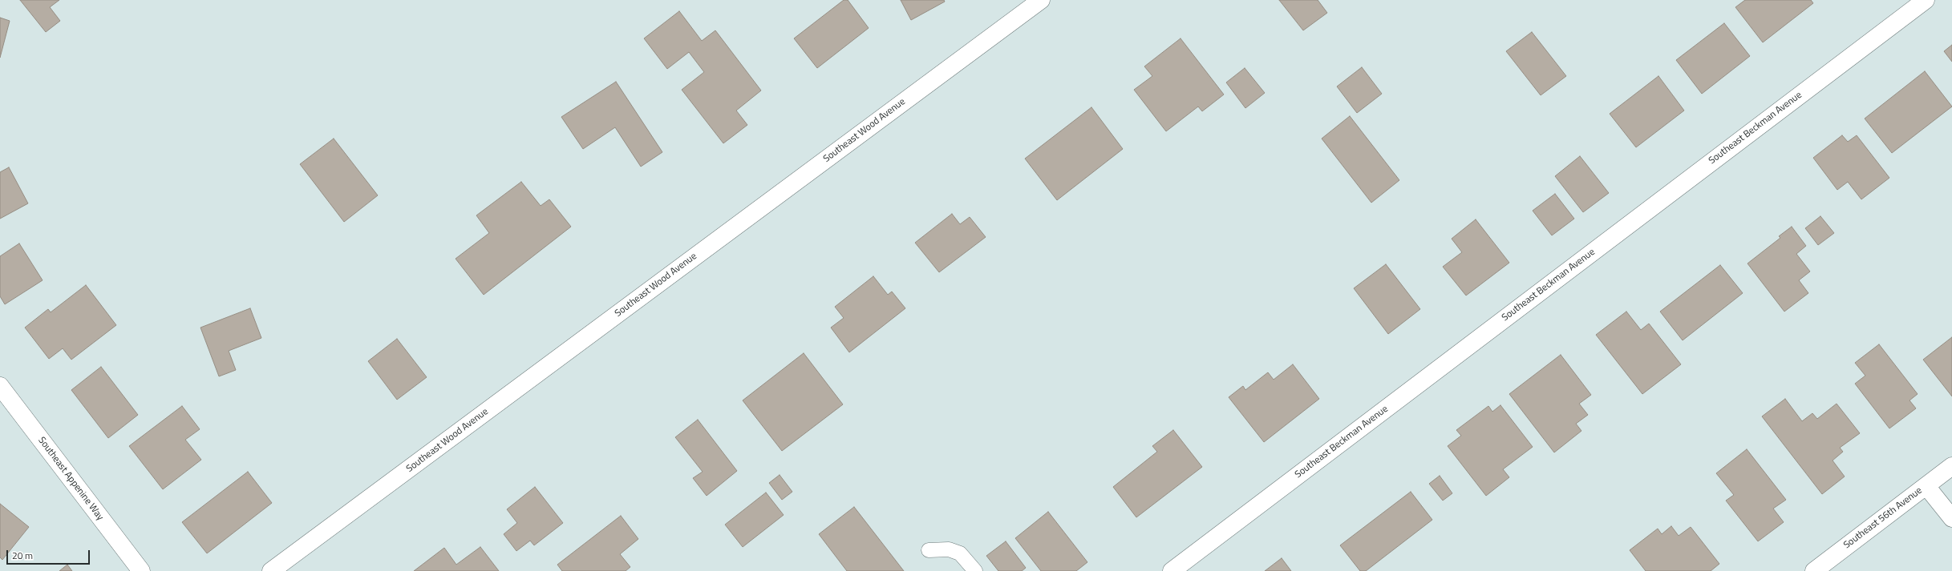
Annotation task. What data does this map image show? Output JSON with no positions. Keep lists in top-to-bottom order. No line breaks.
{"streets":{"street":["Southeast Beckman Avenue","Southeast Wood Avenue","Southeast Appenine Way","Southeast 56th Avenue"]},"scale_bar":"20 m"}
